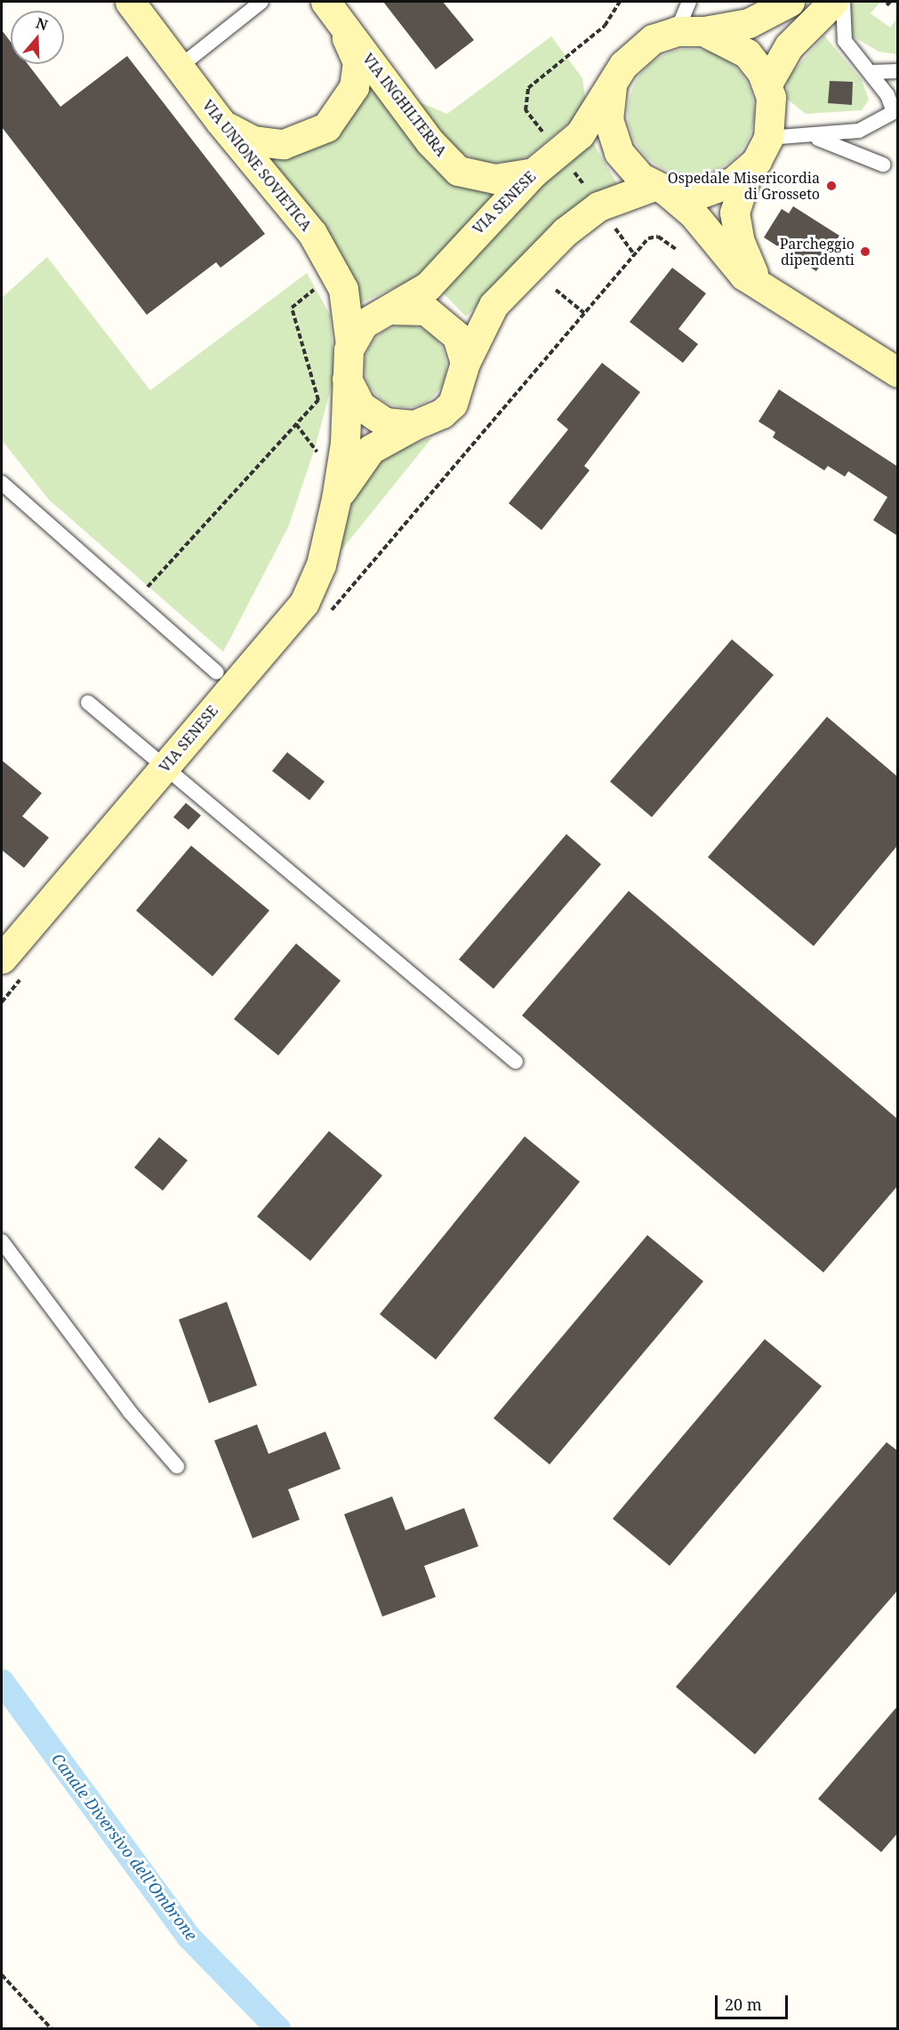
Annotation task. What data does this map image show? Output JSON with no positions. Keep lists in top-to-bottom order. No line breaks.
{"streets":{"main road":["VIA INGHILTERRA","VIA UNIONE SOVIETICA","VIA SENESE"]},"crossings":[["VIA INGHILTERRA","VIA SENESE"],["VIA UNIONE SOVIETICA","VIA SENESE"]],"water":["Canale Diversivo dell'Ombrone"],"places":["Ospedale Misericordia di Grosseto","Parcheggio dipendenti"],"scale_bar":"20 m","north":"top"}
